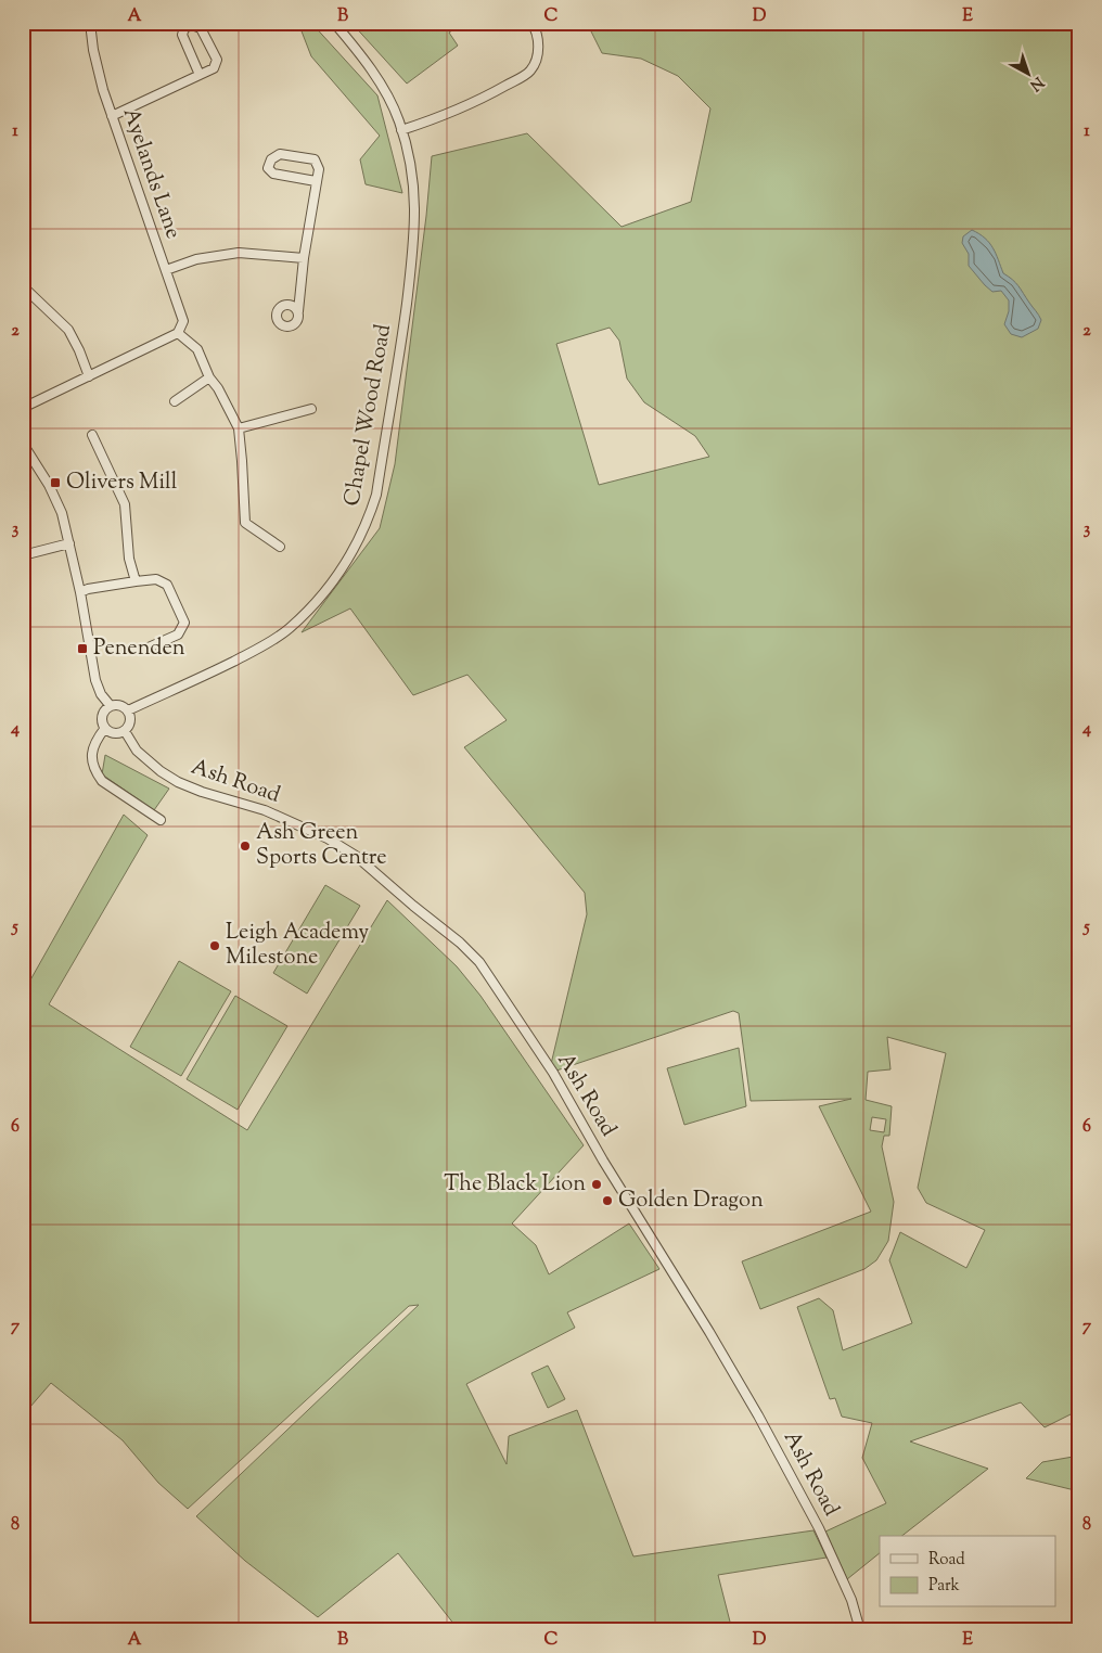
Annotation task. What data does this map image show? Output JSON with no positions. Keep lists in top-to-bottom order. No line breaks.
{"streets":{"street":["Ayelands Lane","Chapel Wood Road","Ash Road"]},"crossings":[["Chapel Wood Road","Ash Road"]],"places":{"transit":["Olivers Mill","Penenden"],"other":["Ash Green Sports Centre","Leigh Academy Milestone","The Black Lion","Golden Dragon"]},"legend":["Road","Park"],"north":"bottom right","grid":{"columns":["A","B","C","D","E"],"rows":["1","2","3","4","5","6","7","8"]}}
